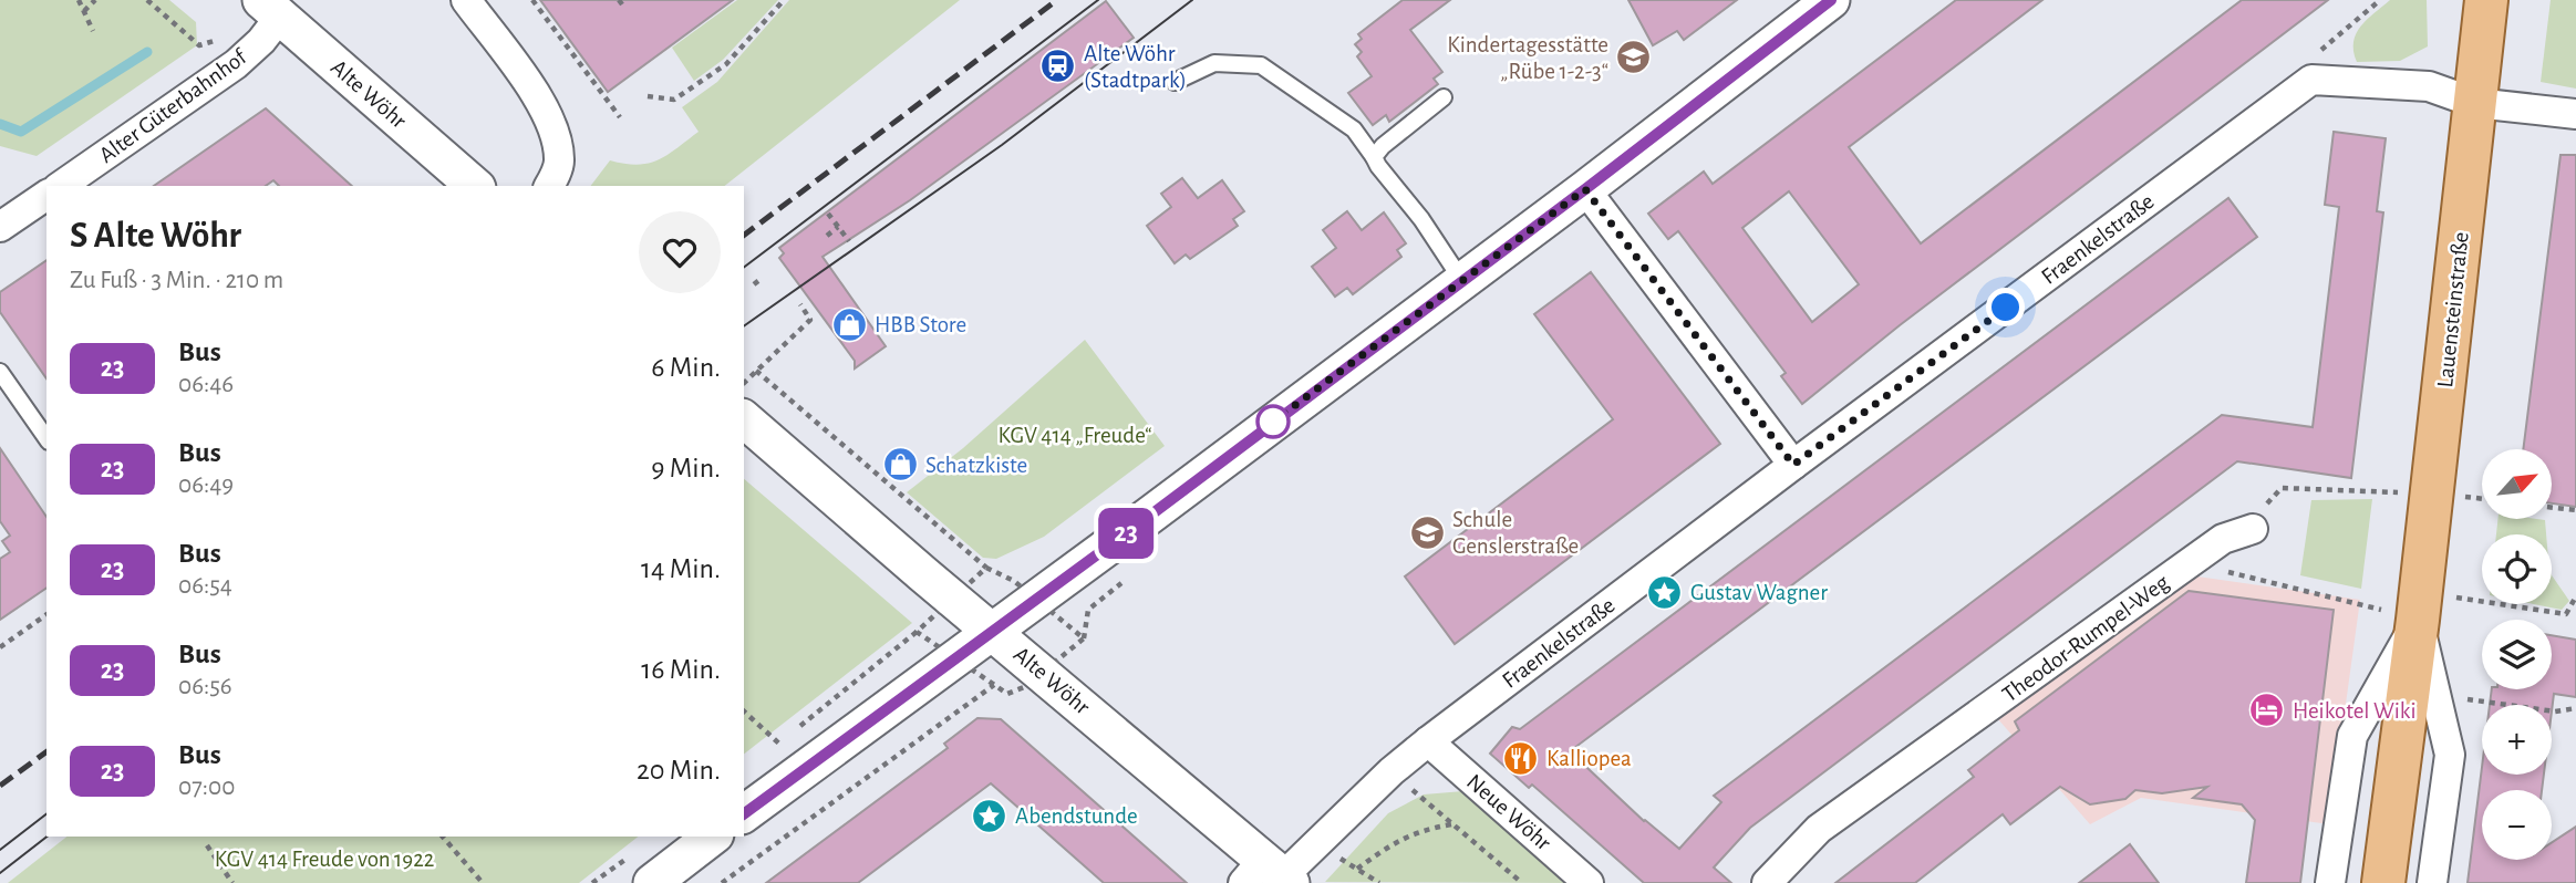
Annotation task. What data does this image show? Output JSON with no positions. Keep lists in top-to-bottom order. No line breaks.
{"streets":{"main road":["Lauensteinstraße"],"street":["Alte Wöhr","Alter Güterbahnhof","Fraenkelstraße","Theodor-Rumpel-Weg","Neue Wöhr"]},"crossings":[["Alte Wöhr","Alter Güterbahnhof"],["Alte Wöhr","Fraenkelstraße"],["Fraenkelstraße","Neue Wöhr"]],"parks":["KGV 414 „Freude“","KGV 414 Freude von 1922"],"places":{"school or university":["Kindertagesstätte „Rübe 1-2-3“","Schule Genslerstraße"],"station":["Alte Wöhr (Stadtpark)"],"shop":["HBB Store","Schatzkiste"],"place":["Gustav Wagner","Abendstunde"],"hotel":["Heikotel Wiki"],"restaurant":["Kalliopea"]},"lines":["bus line 23"],"north":"top right","page":{"on_map":"23","heading":["S Alte Wöhr","Zu Fuß · 3 Min. · 210 m"],"list":[{"mark":"23","name":"Bus","note":"06:46","value":"6 Min."},{"mark":"23","name":"Bus","note":"06:49","value":"9 Min."},{"mark":"23","name":"Bus","note":"06:54","value":"14 Min."},{"mark":"23","name":"Bus","note":"06:56","value":"16 Min."},{"mark":"23","name":"Bus","note":"07:00","value":"20 Min."}],"map_buttons":["+","−"]}}
